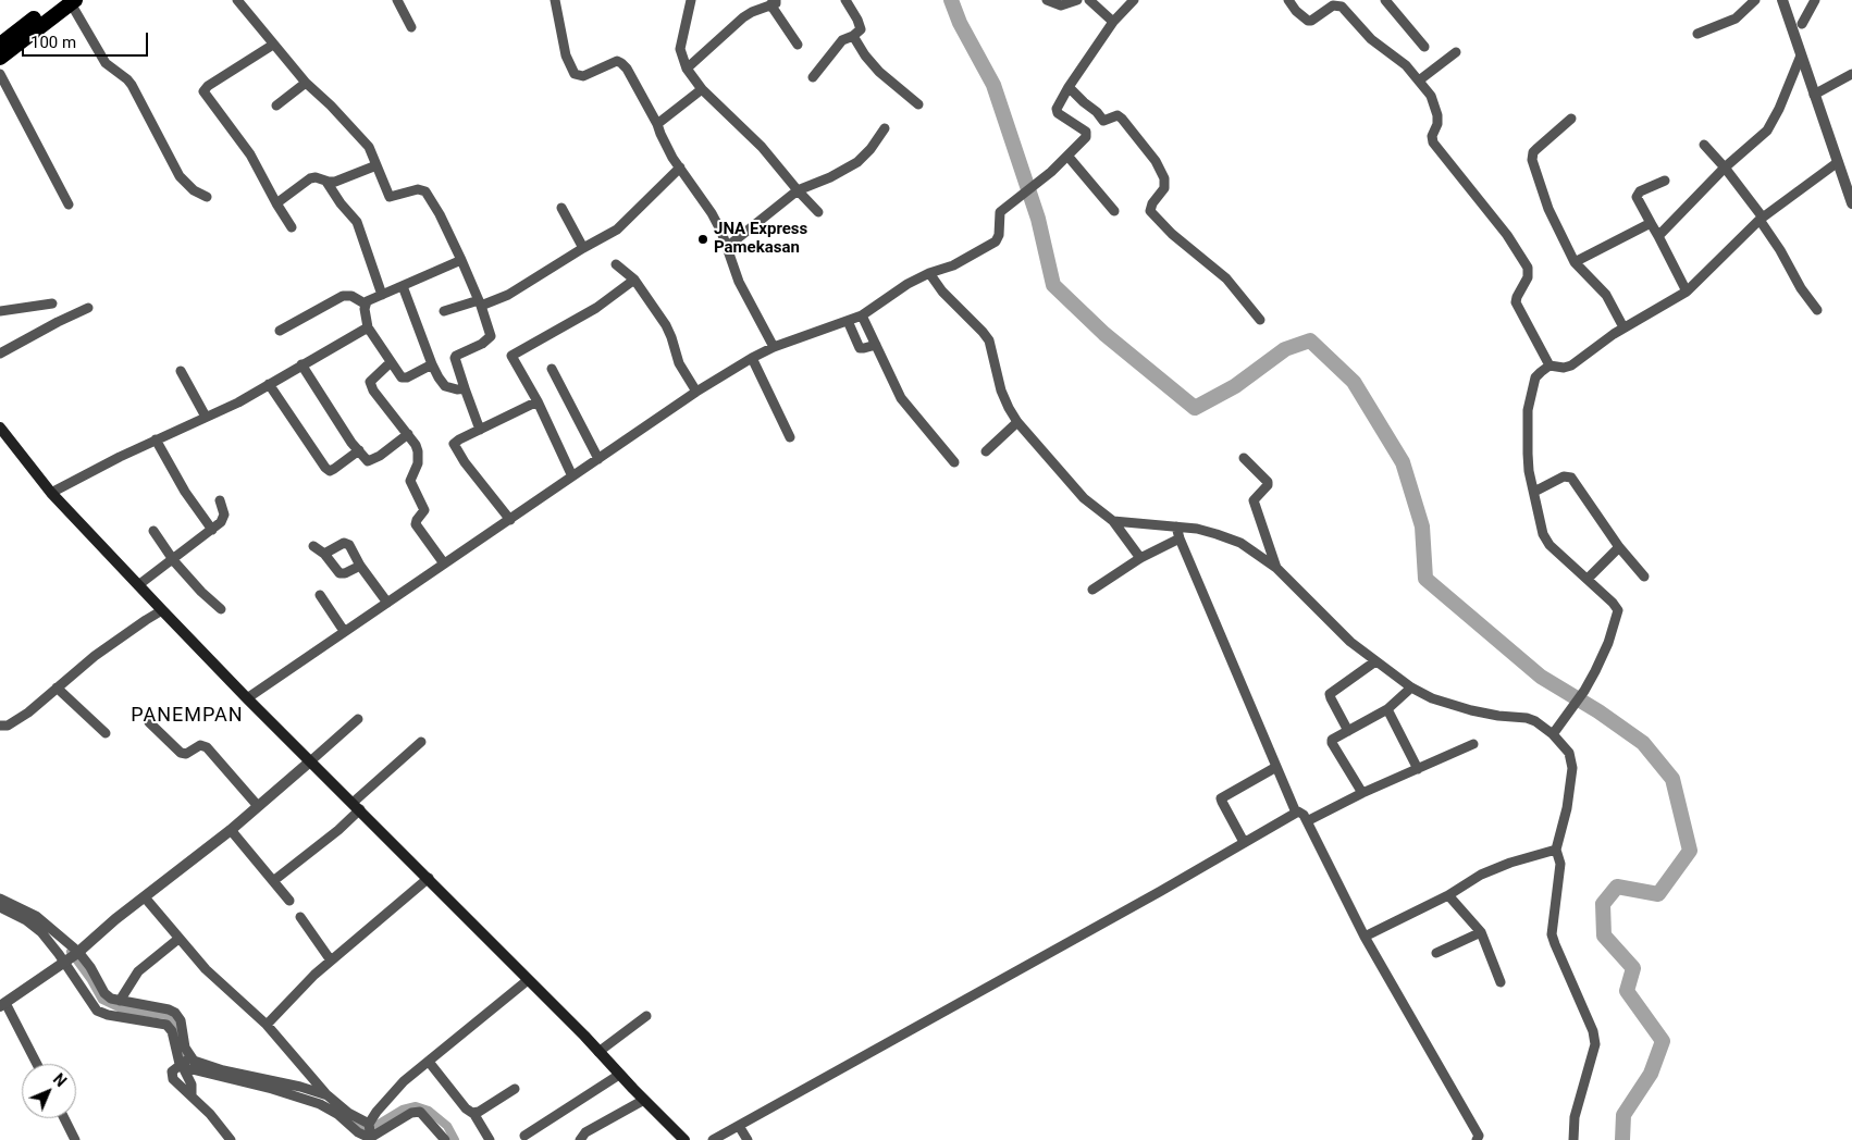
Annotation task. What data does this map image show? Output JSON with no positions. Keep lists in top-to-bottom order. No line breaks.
{"districts":["PANEMPAN"],"places":["JNA Express Pamekasan"],"scale_bar":"100 m","north":"top right"}
